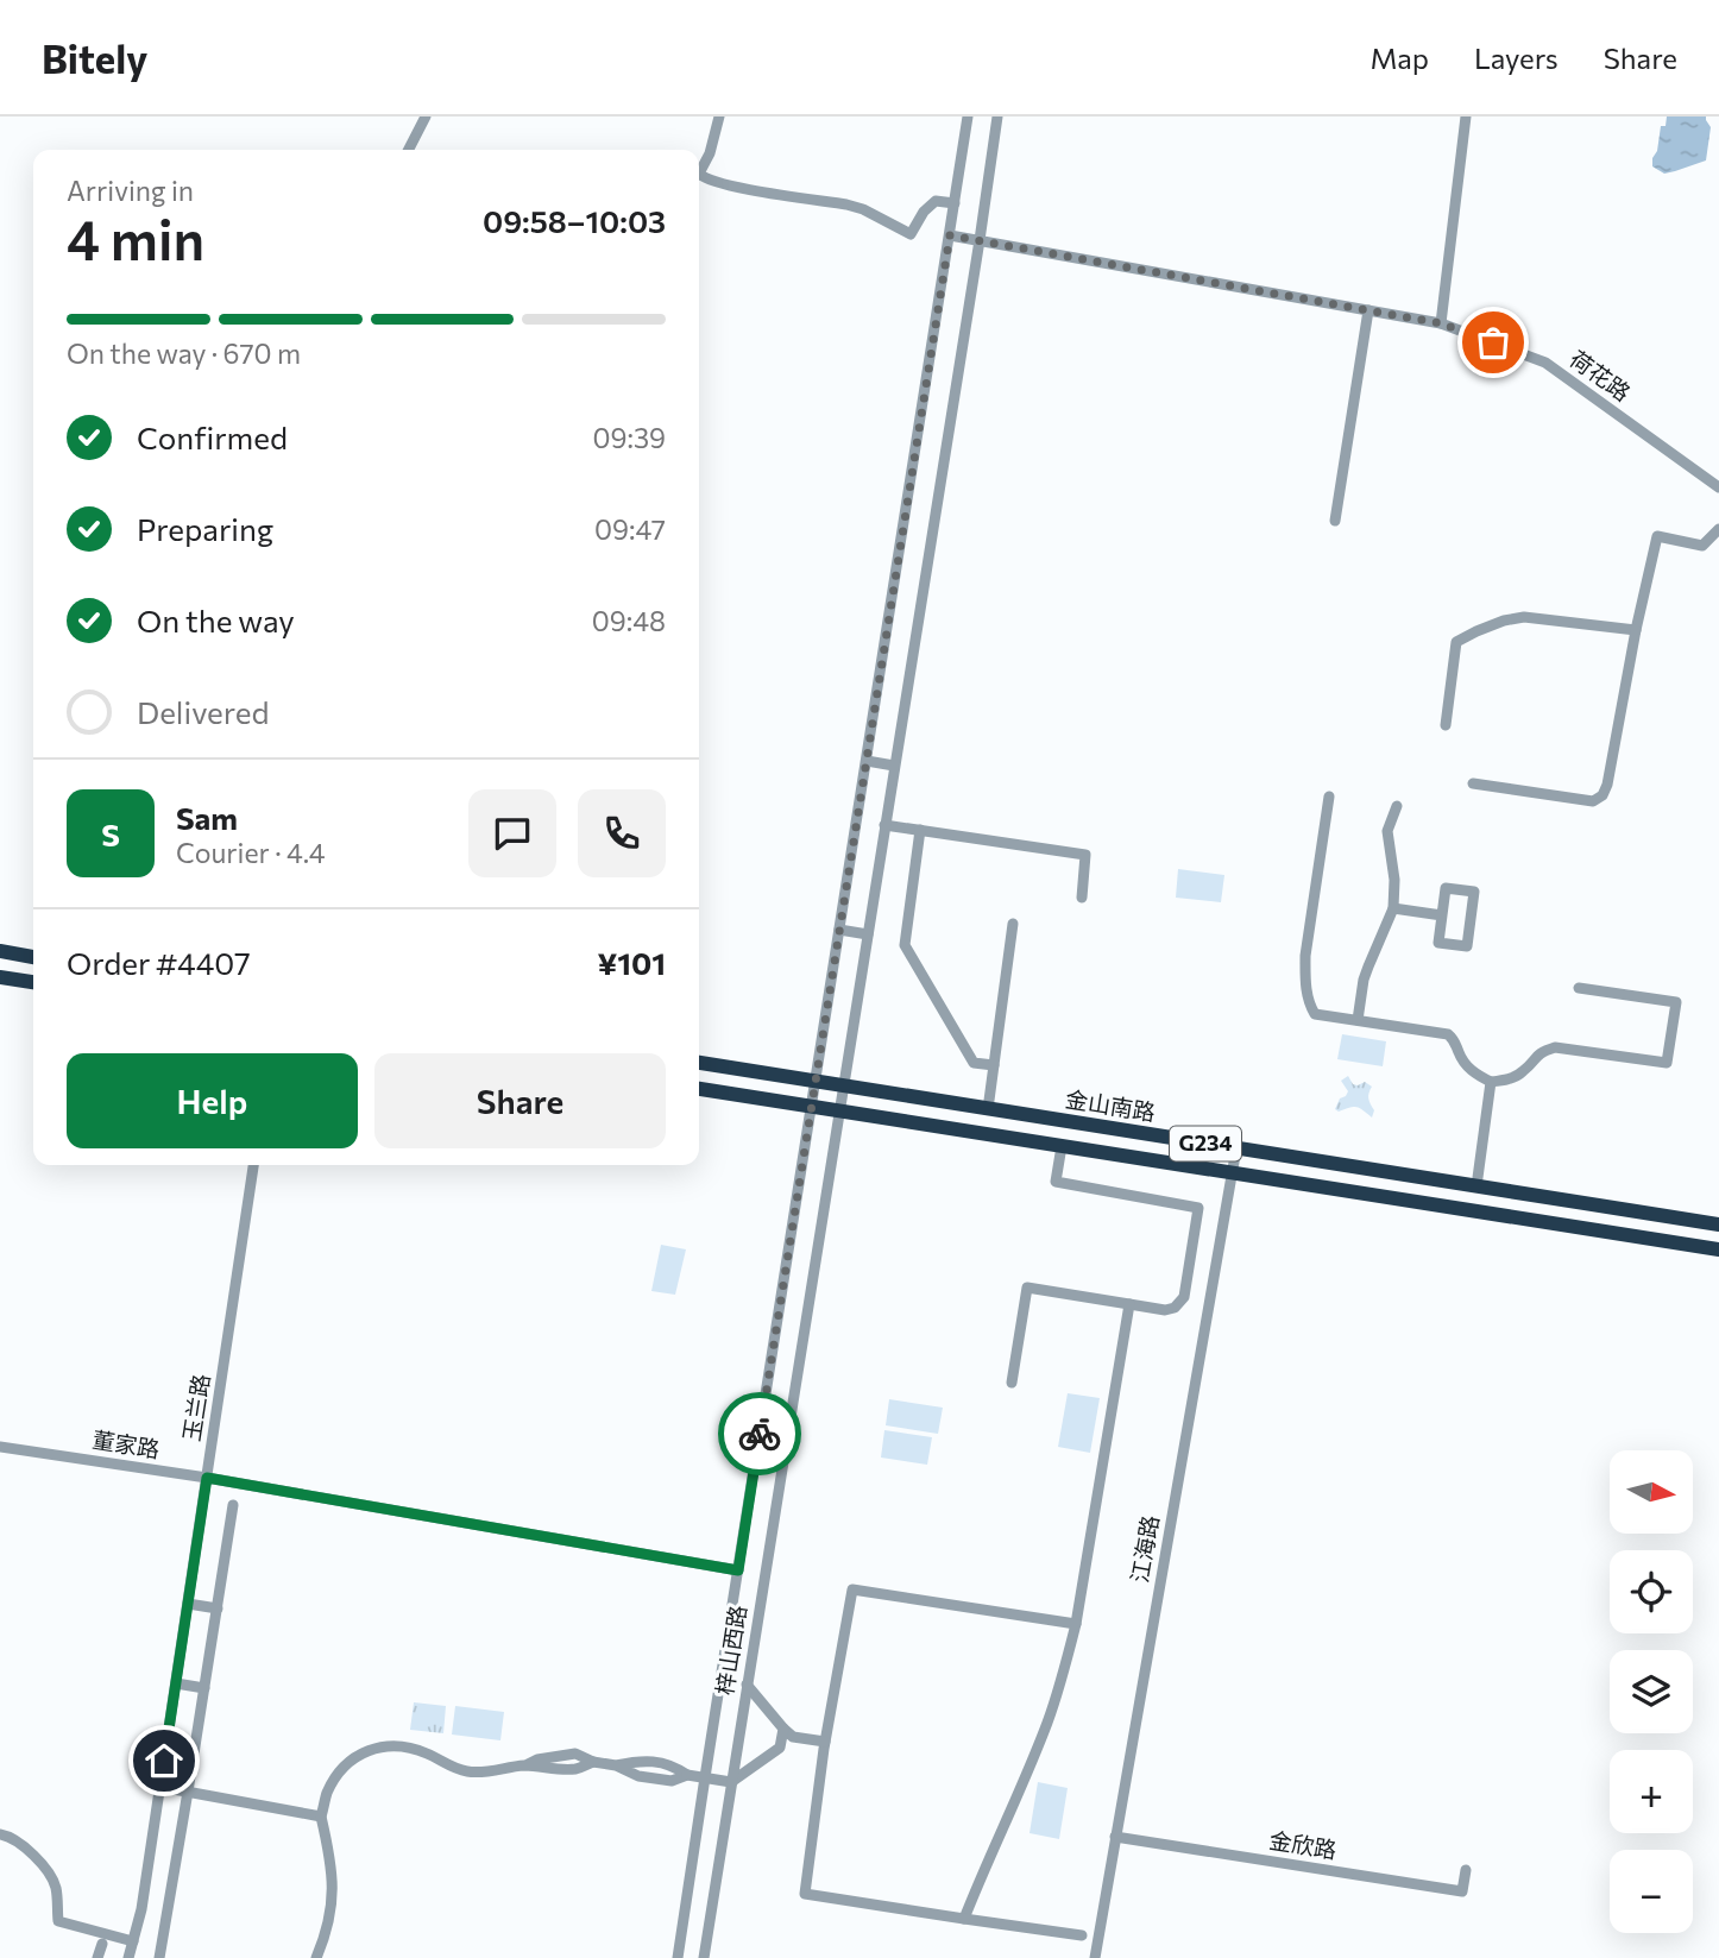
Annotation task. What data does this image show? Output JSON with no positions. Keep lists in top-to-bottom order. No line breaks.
{"streets":{"highway":["金山南路","G234"],"street":["荷花路","玉兰路","董家路","江海路","梓山西路","金欣路"]},"crossings":[["荷花路","梓山西路"],["金山南路","江海路"],["金山南路","梓山西路"],["玉兰路","董家路"],["董家路","梓山西路"],["江海路","金欣路"]],"north":"right","page":{"header":"Bitely","nav":["Map","Layers","Share"],"heading":["4 min","Arriving in","09:58–10:03"],"panel":["Sam","Courier · 4.4","Order #4407","¥101"],"bar":"On the way · 670 m","list":[["Confirmed","09:39"],["Preparing","09:47"],["On the way","09:48"],"Delivered"],"round":"S","buttons":["Help","Share"],"map_buttons":["+","−"]}}
